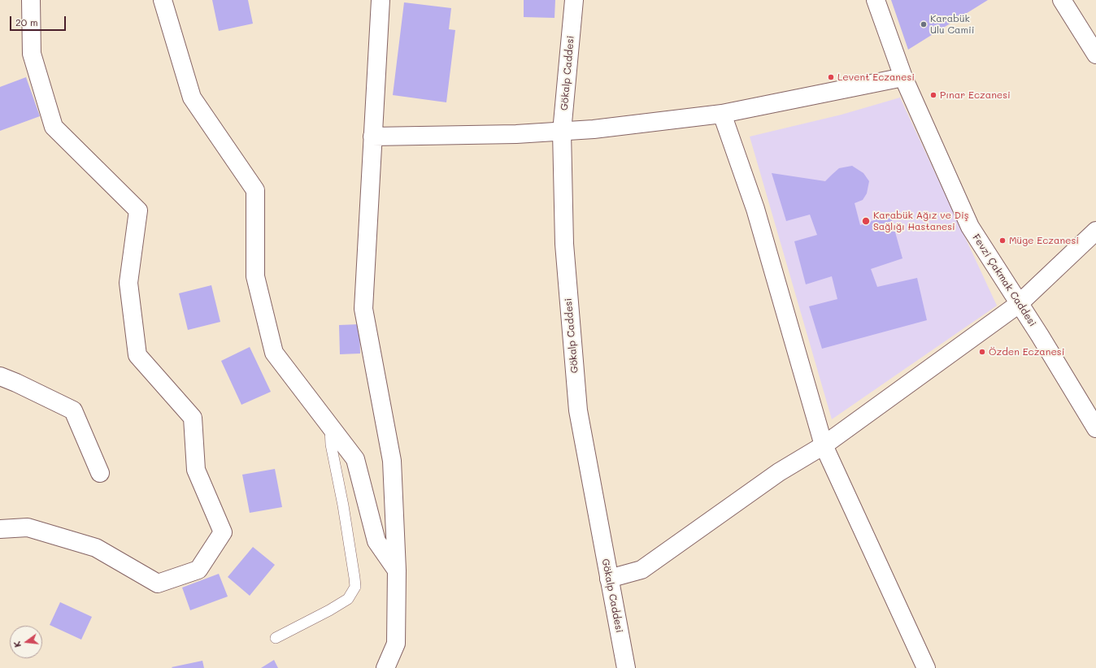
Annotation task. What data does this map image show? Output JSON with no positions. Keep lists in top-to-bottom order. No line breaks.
{"streets":{"street":["Gökalp Caddesi","Fevzi Çakmak Caddesi"]},"places":["Karabük Ulu Camii","Levent Eczanesi","Pınar Eczanesi","Karabük Ağız ve Diş Sağlığı Hastanesi","Müge Eczanesi","Özden Eczanesi"],"scale_bar":"20 m","north":"left"}
